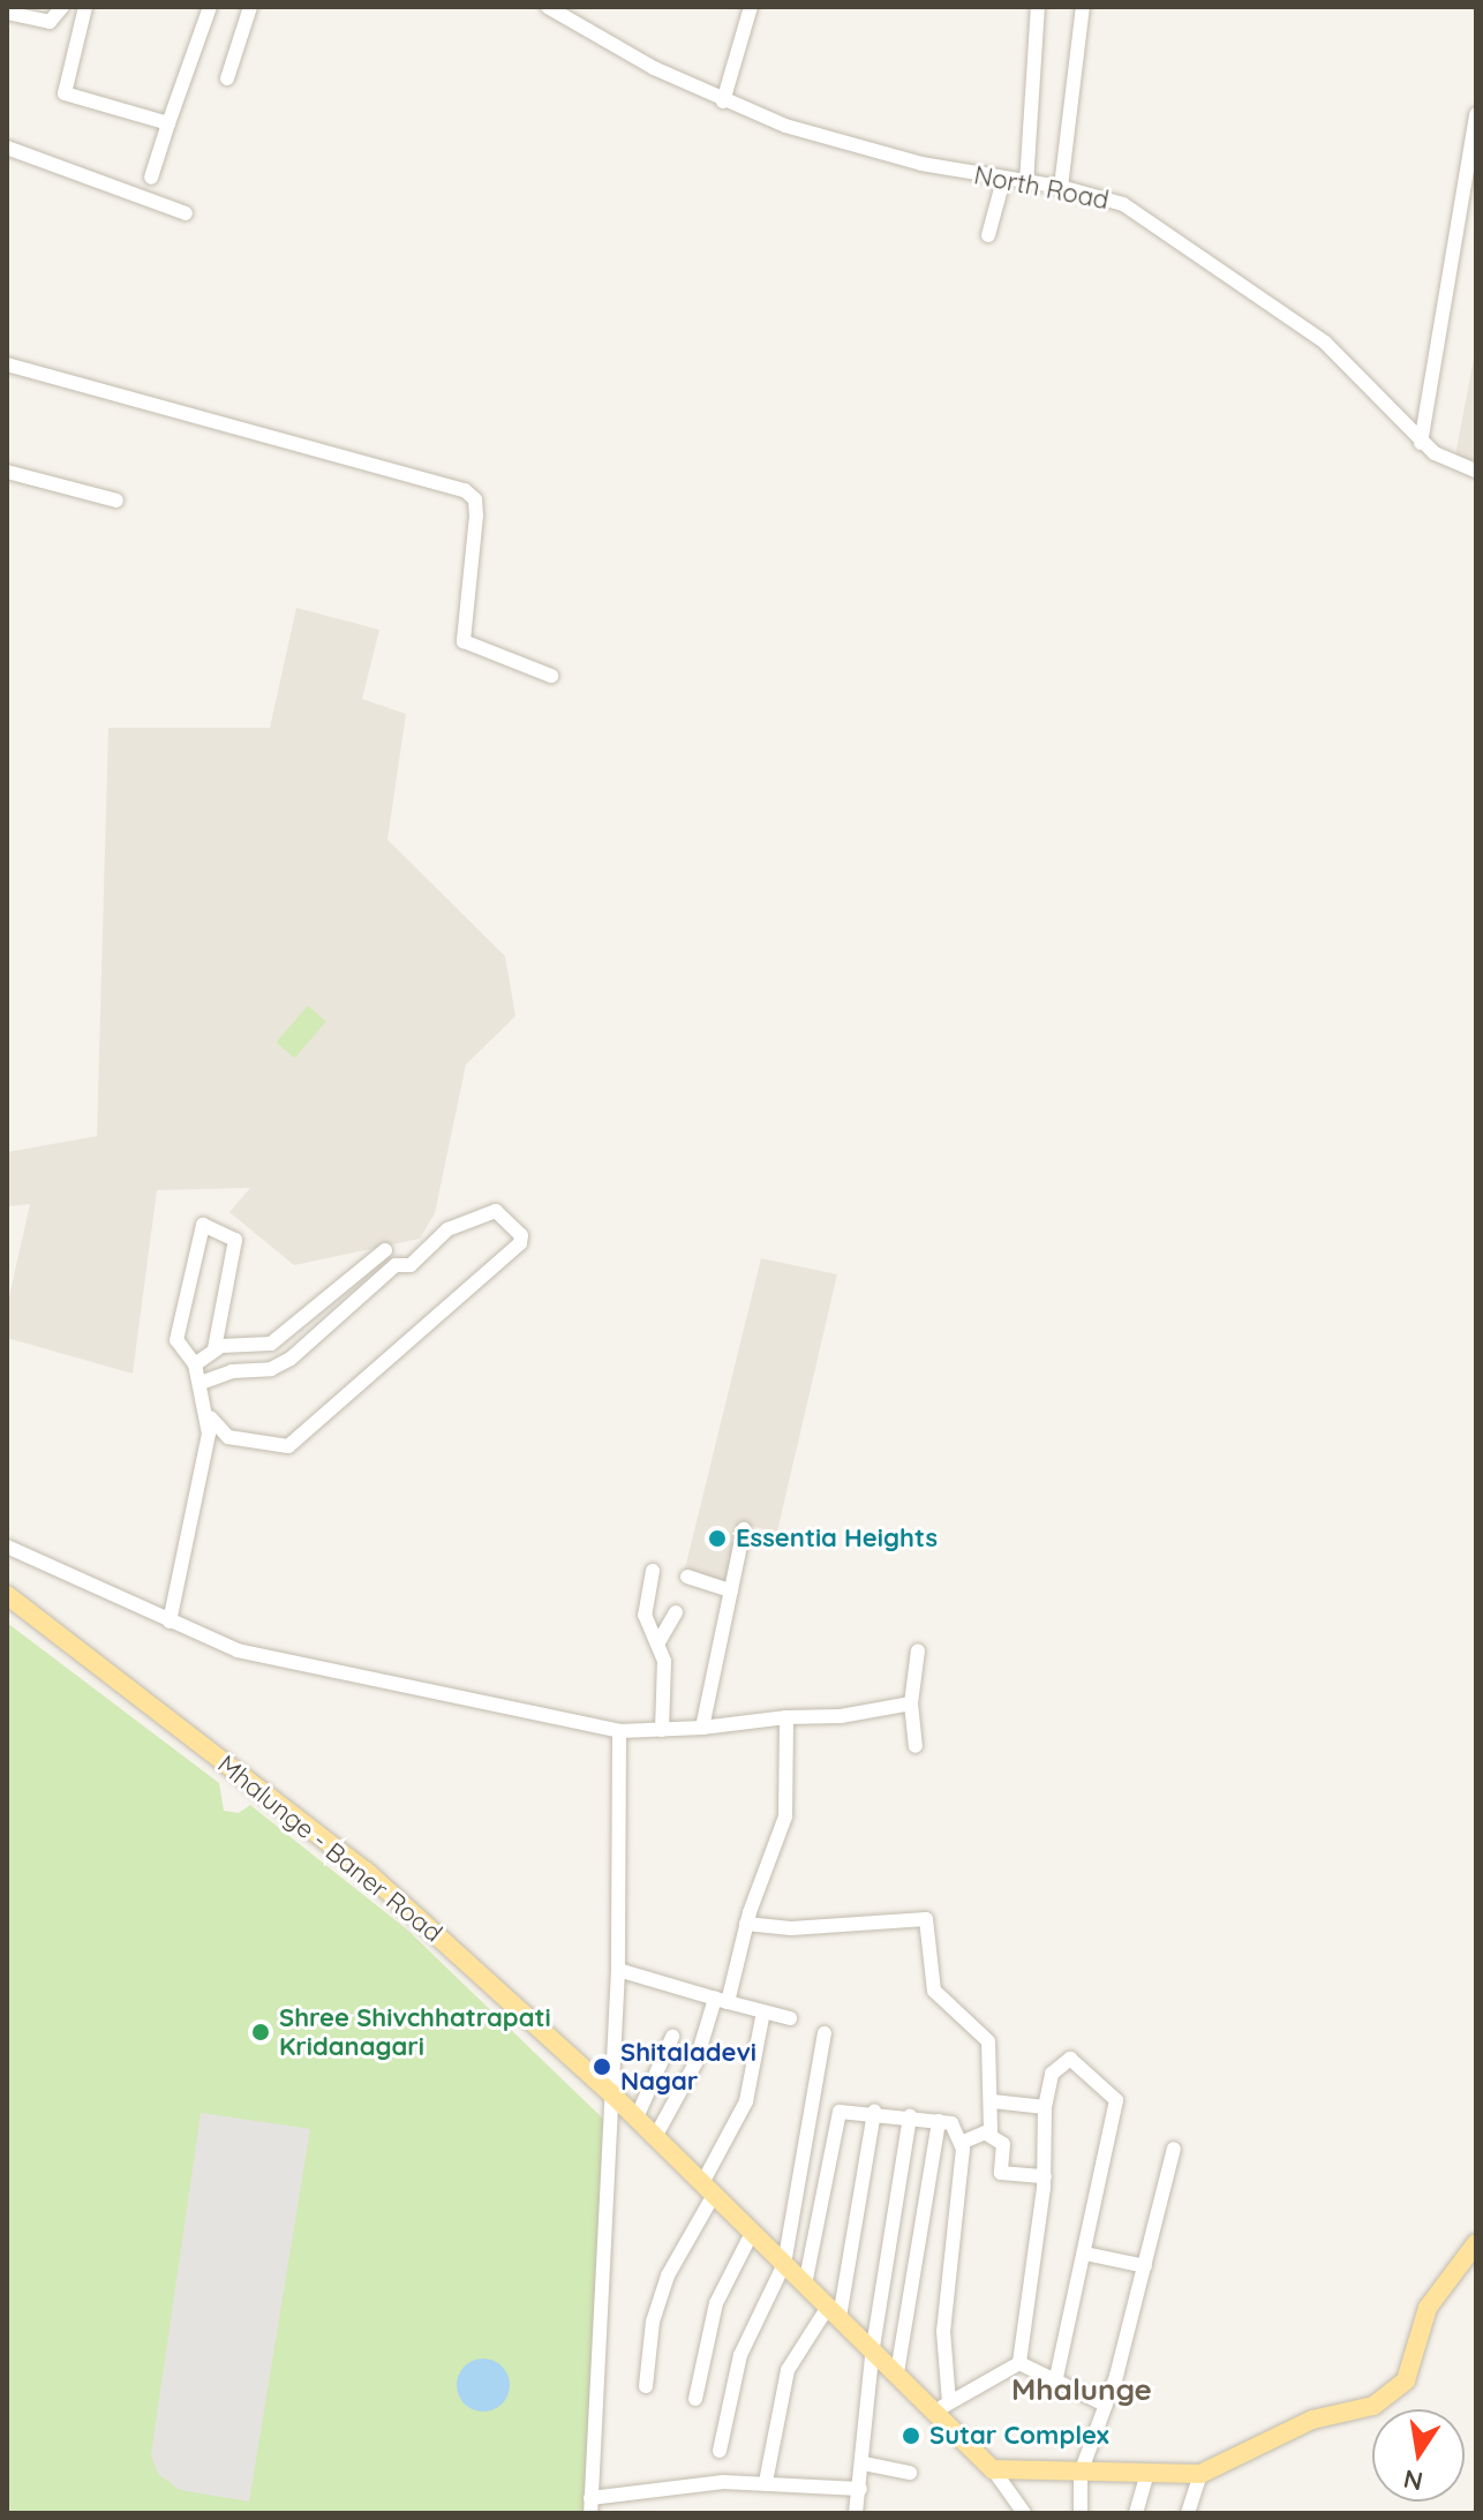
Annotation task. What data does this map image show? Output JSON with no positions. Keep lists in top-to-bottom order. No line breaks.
{"streets":{"main road":["Mhalunge - Baner Road"],"street":["North Road"]},"districts":["Mhalunge"],"places":["Essentia Heights","Shree Shivchhatrapati Kridanagari","Shitaladevi Nagar","Sutar Complex"],"north":"bottom"}
